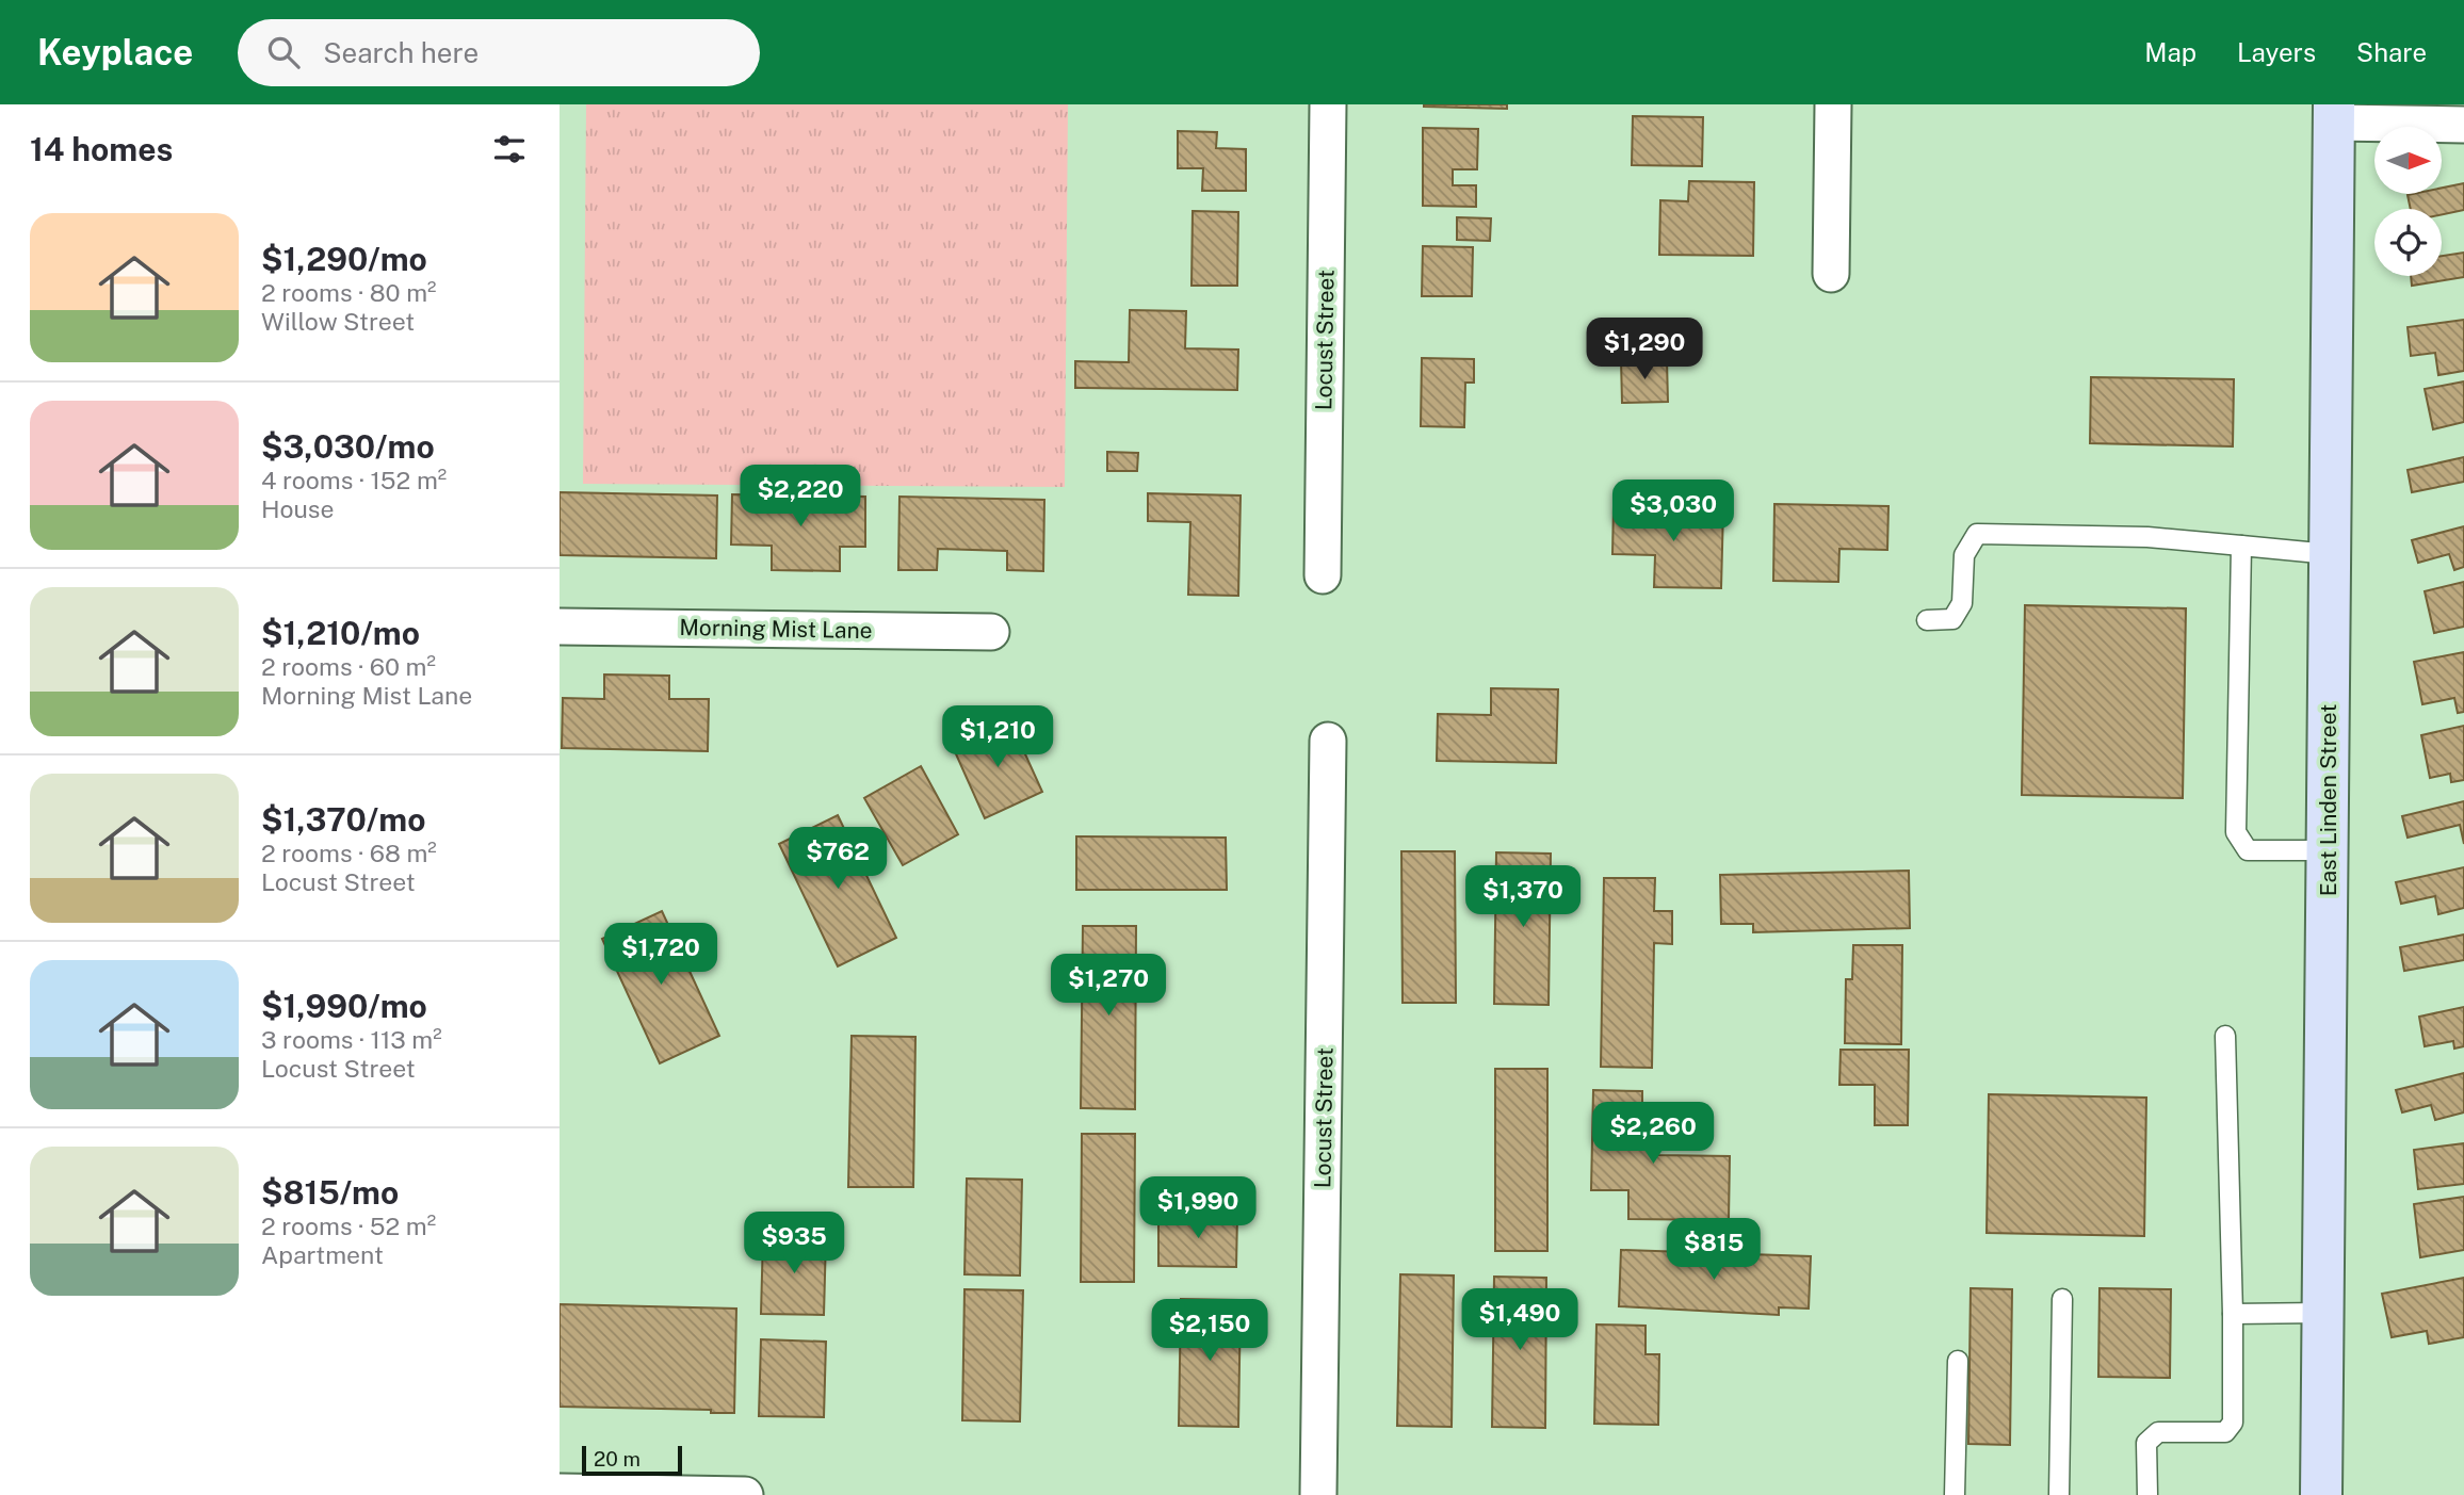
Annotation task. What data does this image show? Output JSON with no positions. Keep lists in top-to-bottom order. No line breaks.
{"streets":{"main road":["East Linden Street"],"street":["Locust Street","Morning Mist Lane"]},"scale_bar":"20 m","north":"right","page":{"header":"Keyplace","search":"Search here","nav":["Map","Layers","Share"],"heading":"14 homes","list":[{"name":"$1,290/mo","note":"2 rooms · 80 m² · Willow Street"},{"name":"$3,030/mo","note":"4 rooms · 152 m² · House"},{"name":"$1,210/mo","note":"2 rooms · 60 m² · Morning Mist Lane"},{"name":"$1,370/mo","note":"2 rooms · 68 m² · Locust Street"},{"name":"$1,990/mo","note":"3 rooms · 113 m² · Locust Street"},{"name":"$815/mo","note":"2 rooms · 52 m² · Apartment"}],"price":["$1,290","$2,220","$3,030","$1,210","$762","$1,370","$1,720","$1,270","$2,260","$1,990","$935","$815","$1,490","$2,150"],"scale":"20 m"}}
